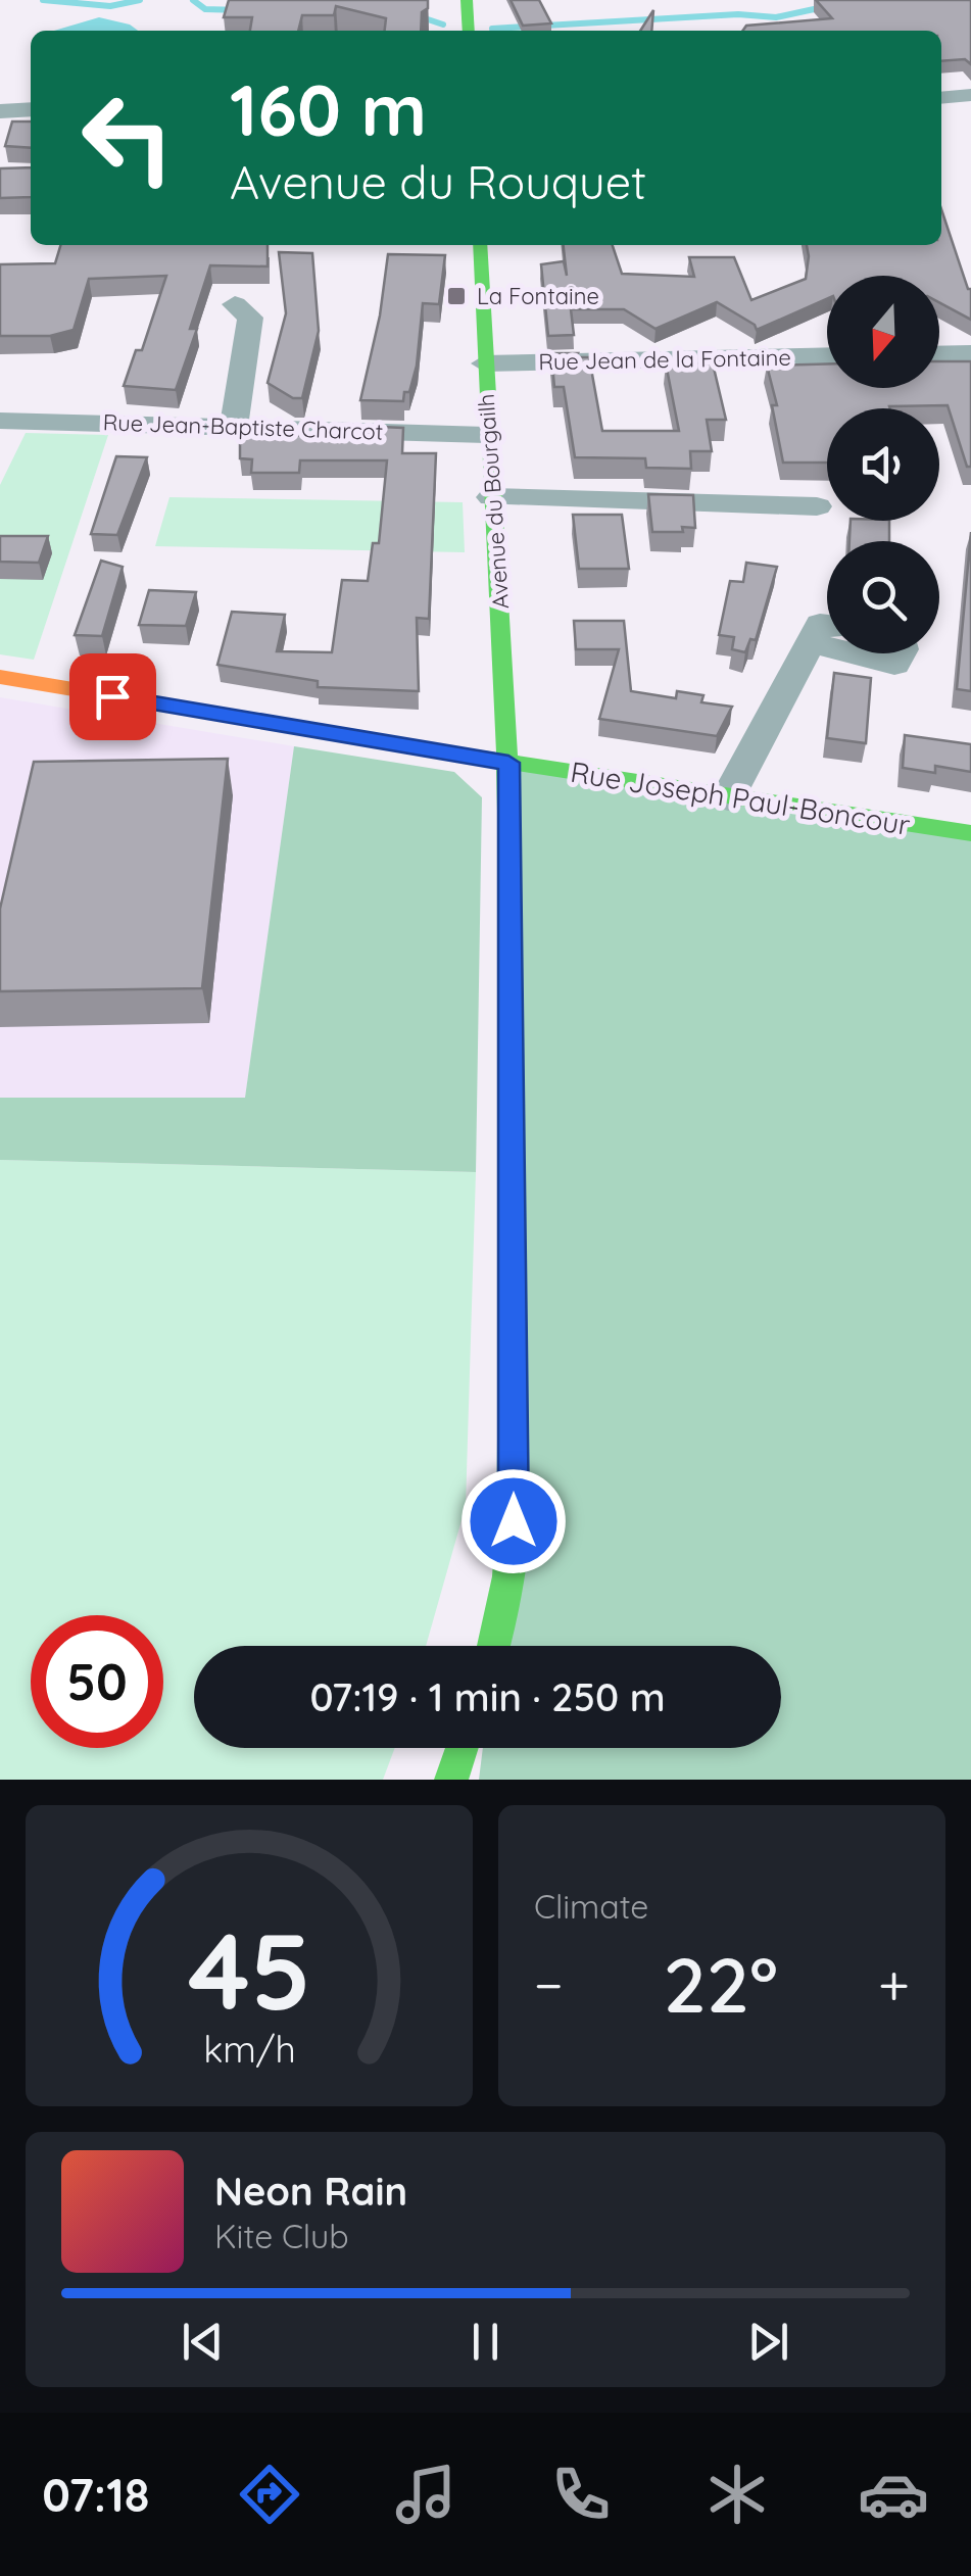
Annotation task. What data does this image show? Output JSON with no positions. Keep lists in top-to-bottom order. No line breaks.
{"streets":{"main road":["Avenue du Bourgailh","Rue Joseph Paul-Boncour"],"street":["Rue Jean de la Fontaine","Rue Jean-Baptiste Charcot"]},"crossings":[["Rue Jean de la Fontaine","Avenue du Bourgailh"],["Rue Jean-Baptiste Charcot","Avenue du Bourgailh"],["Avenue du Bourgailh","Rue Joseph Paul-Boncour"]],"places":{"transit":["La Fontaine"]},"north":"bottom","page":{"turn":["160 m","Avenue du Rouquet"],"limit":"50","trip":"07:19 · 1 min · 250 m","tile":"Climate","heat":["−","22°","+"],"song":["Neon Rain","Kite Club"],"tabs":"07:18","gauge":["45","km/h"]}}
